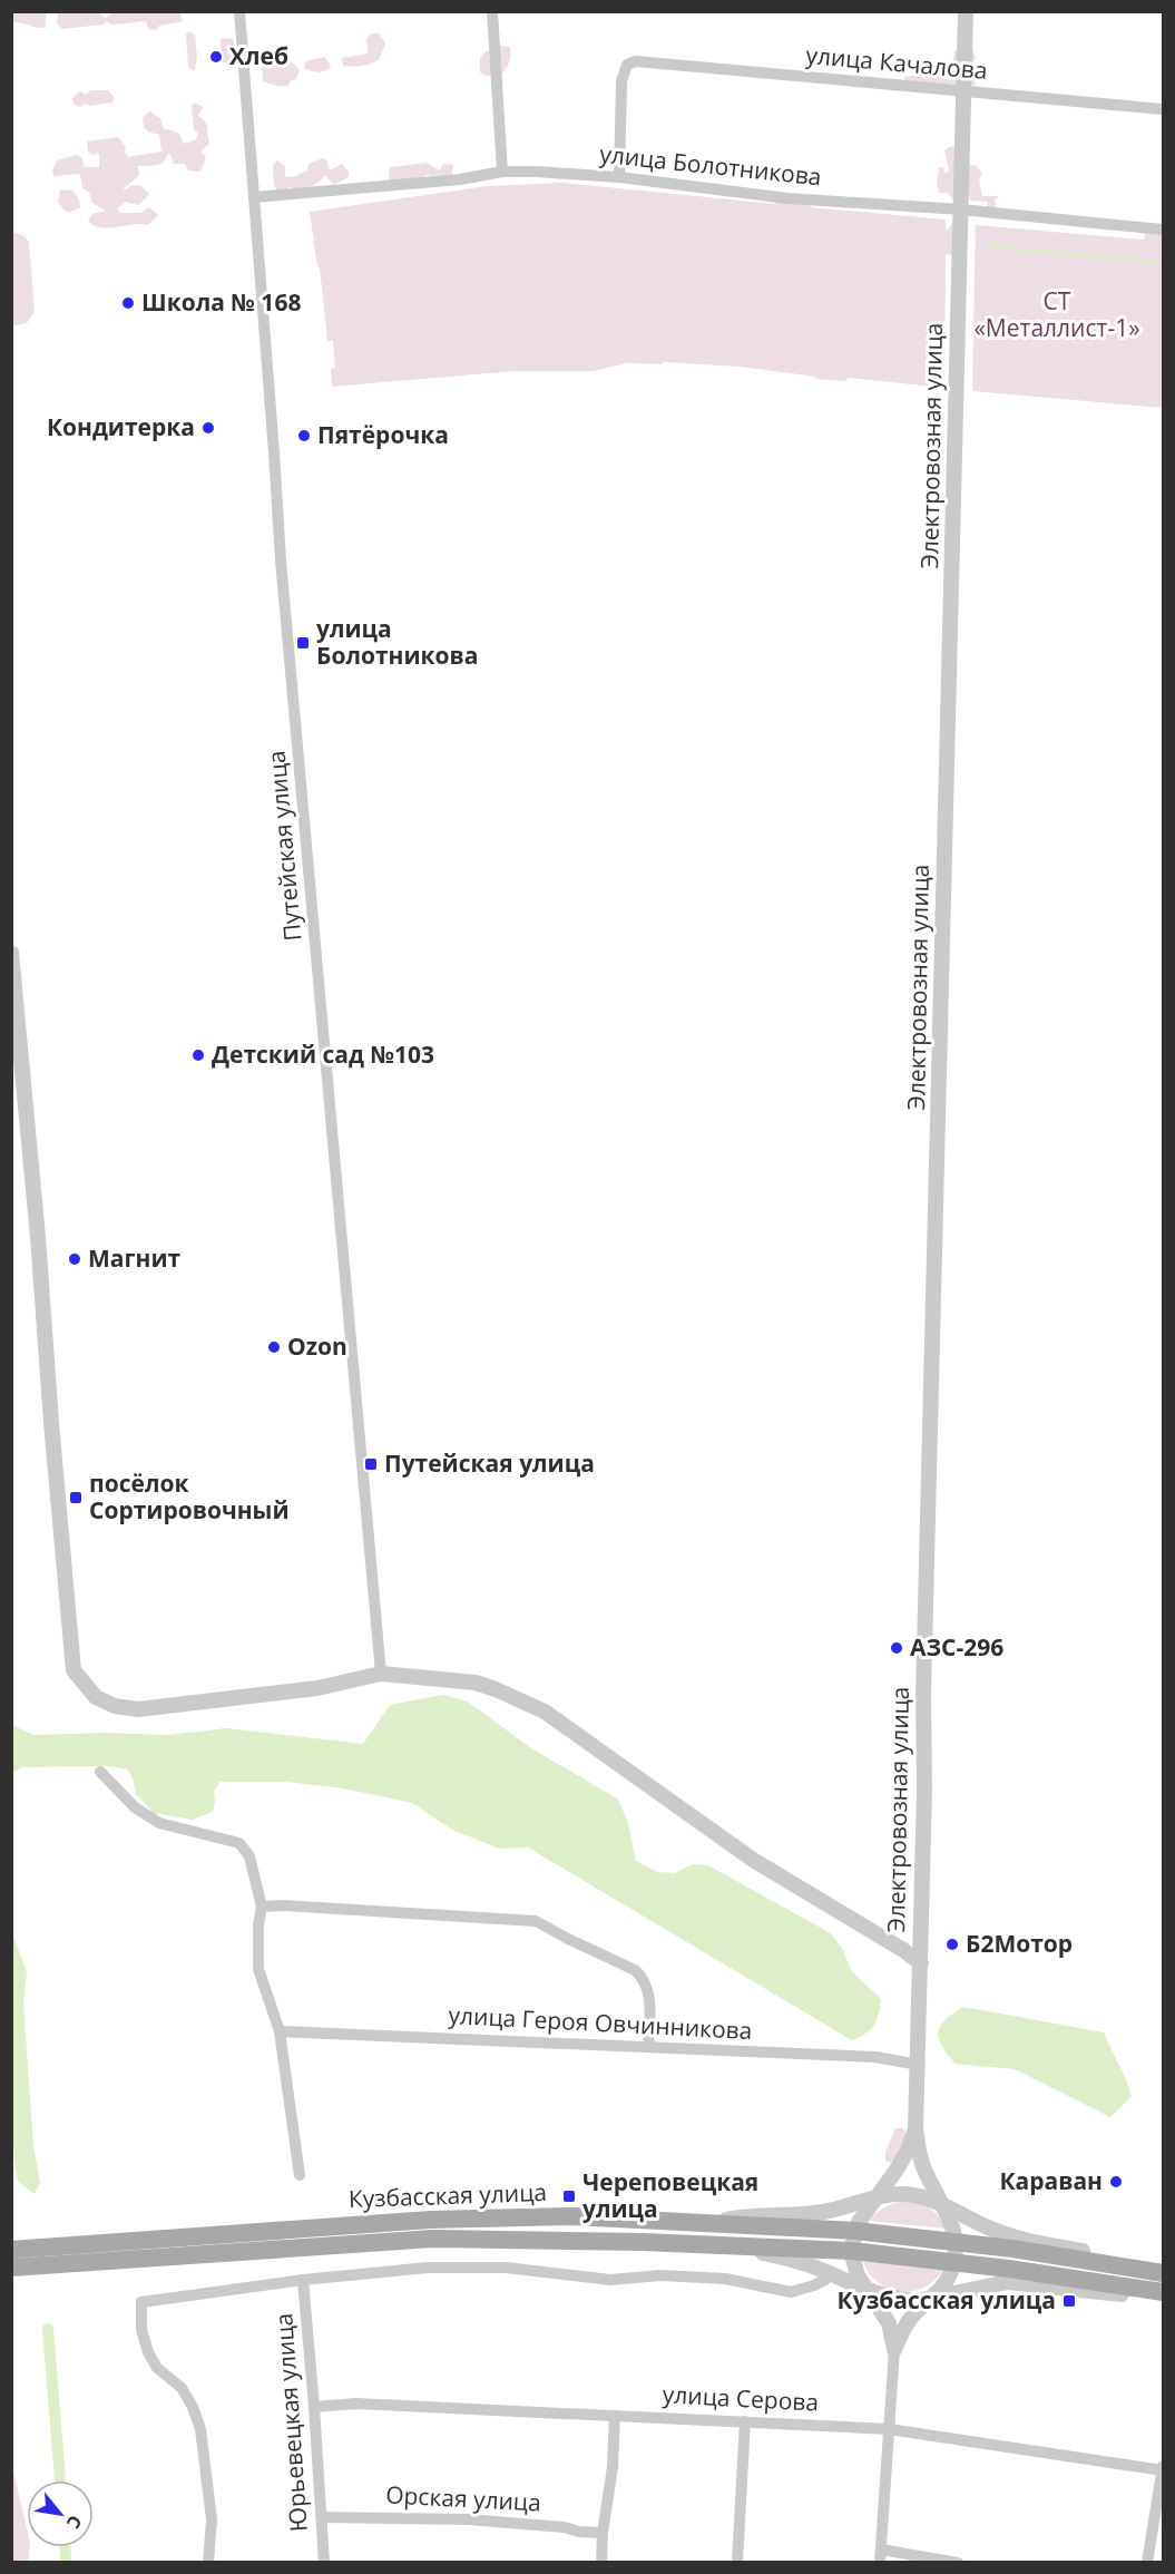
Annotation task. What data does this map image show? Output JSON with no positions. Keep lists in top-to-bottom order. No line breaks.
{"streets":{"main road":["Кузбасская улица"],"street":["улица Качалова","улица Болотникова","Электровозная улица","Путейская улица","улица Героя Овчинникова","улица Серова","Юрьевецкая улица","Орская улица"]},"crossings":[["улица Качалова","улица Болотникова"],["улица Качалова","Электровозная улица"],["улица Болотникова","Электровозная улица"],["улица Болотникова","Путейская улица"],["Электровозная улица","улица Героя Овчинникова"],["улица Серова","Юрьевецкая улица"],["Юрьевецкая улица","Орская улица"]],"parks":["СТ «Металлист-1»"],"places":{"other":["Хлеб","Школа № 168","Кондитерка","Пятёрочка","Детский сад №103","Магнит","Ozon","АЗС-296","Б2Мотор","Караван"],"transit":["улица Болотникова","Путейская улица","посёлок Сортировочный","Череповецкая улица","Кузбасская улица"]},"north":"bottom right"}
